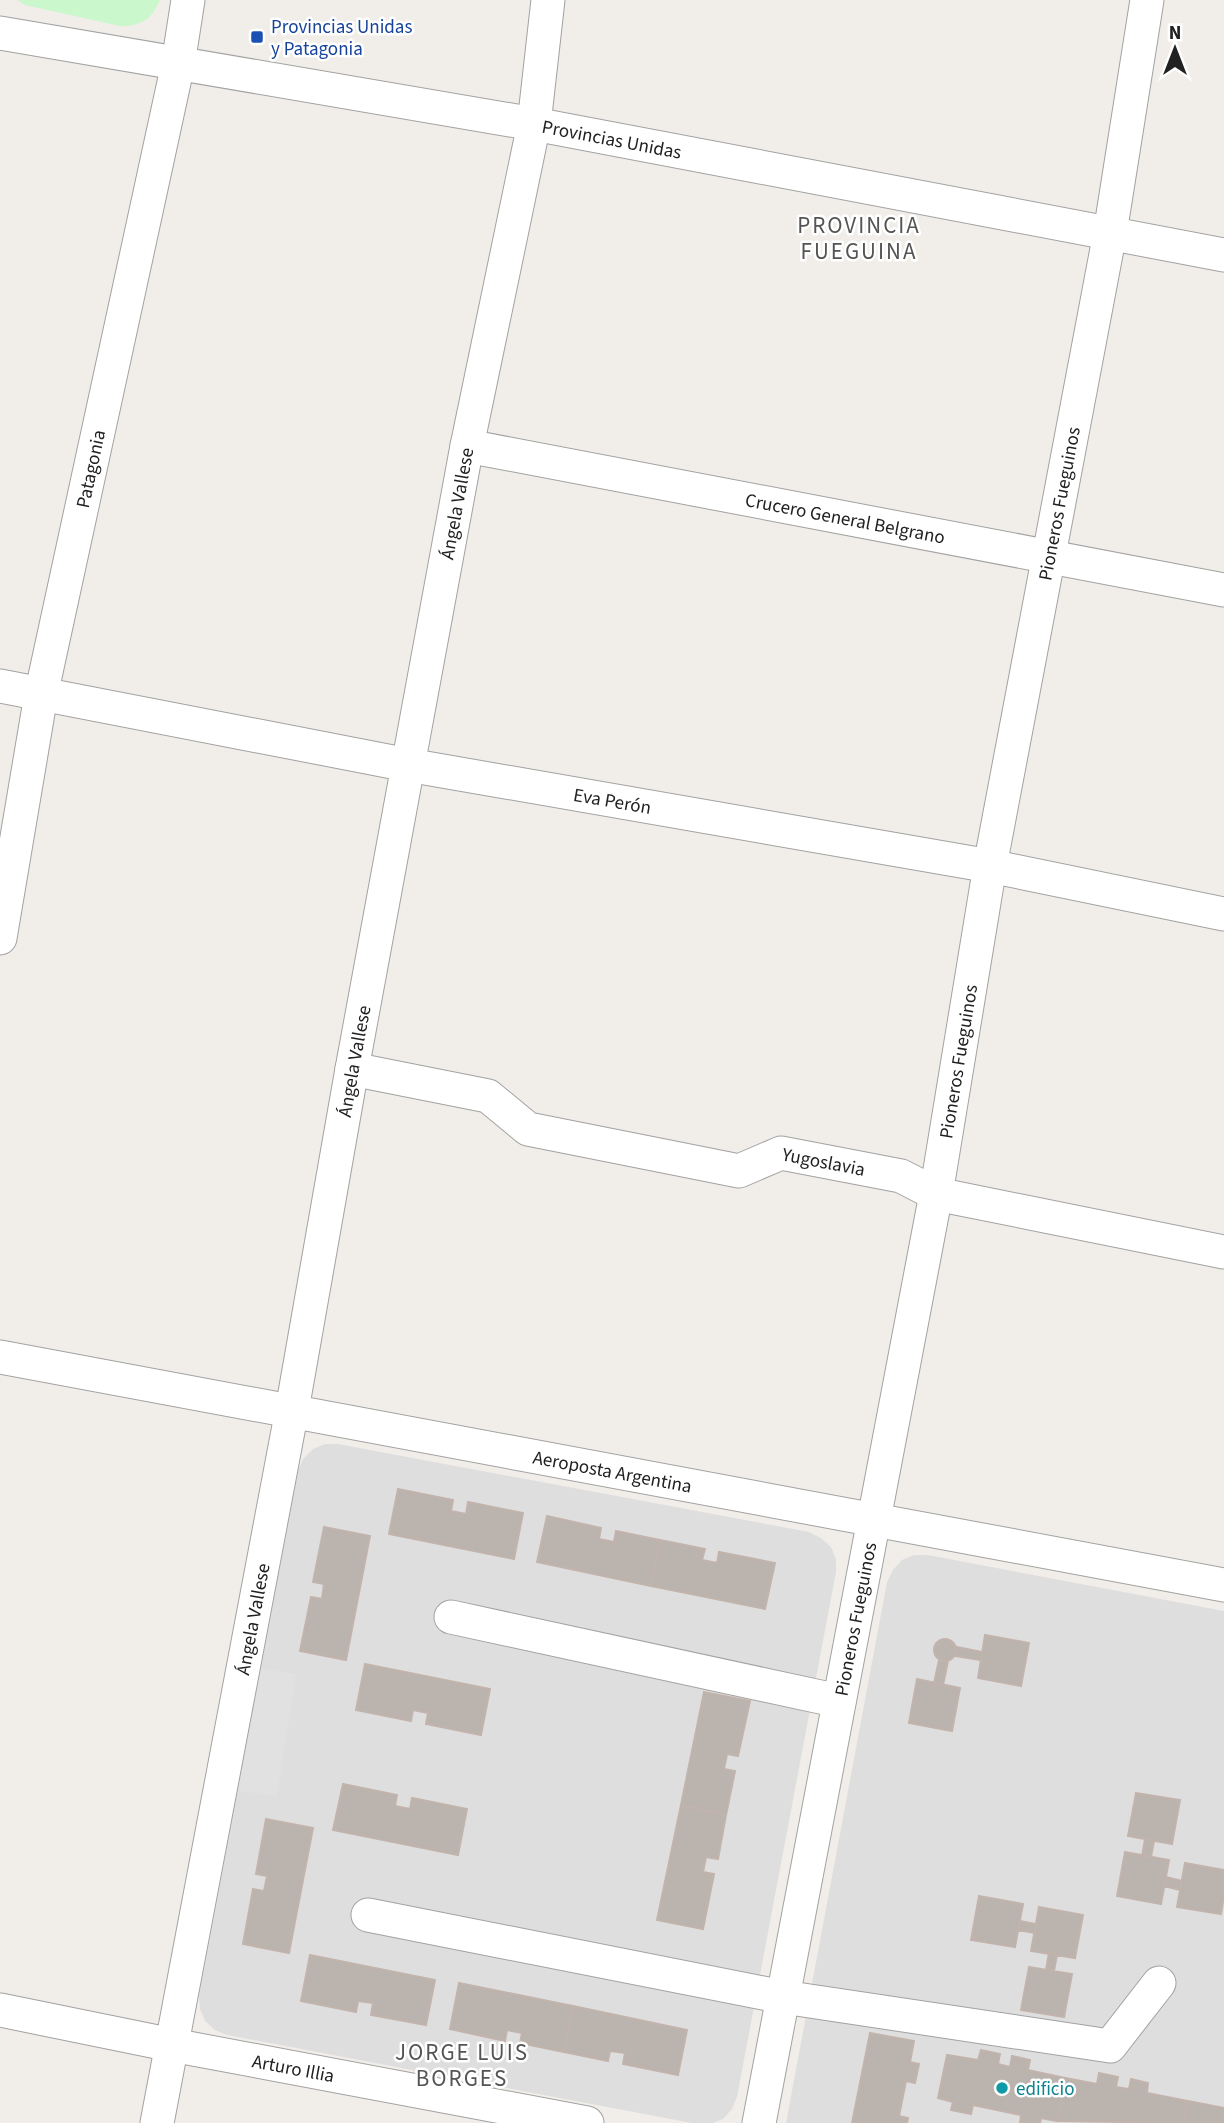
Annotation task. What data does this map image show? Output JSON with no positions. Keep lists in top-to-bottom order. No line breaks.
{"streets":{"street":["Provincias Unidas","Patagonia","Ángela Vallese","Pioneros Fueguinos","Crucero General Belgrano","Eva Perón","Yugoslavia","Aeroposta Argentina","Arturo Illia"]},"crossings":[["Provincias Unidas","Patagonia"],["Provincias Unidas","Ángela Vallese"],["Provincias Unidas","Pioneros Fueguinos"],["Patagonia","Eva Perón"],["Ángela Vallese","Crucero General Belgrano"],["Ángela Vallese","Eva Perón"],["Ángela Vallese","Yugoslavia"],["Ángela Vallese","Aeroposta Argentina"],["Ángela Vallese","Arturo Illia"],["Pioneros Fueguinos","Crucero General Belgrano"],["Pioneros Fueguinos","Eva Perón"],["Pioneros Fueguinos","Yugoslavia"],["Pioneros Fueguinos","Aeroposta Argentina"]],"districts":["PROVINCIA FUEGUINA","JORGE LUIS BORGES"],"places":{"transit":["Provincias Unidas y Patagonia"],"other":["edificio"]},"north":"top"}
